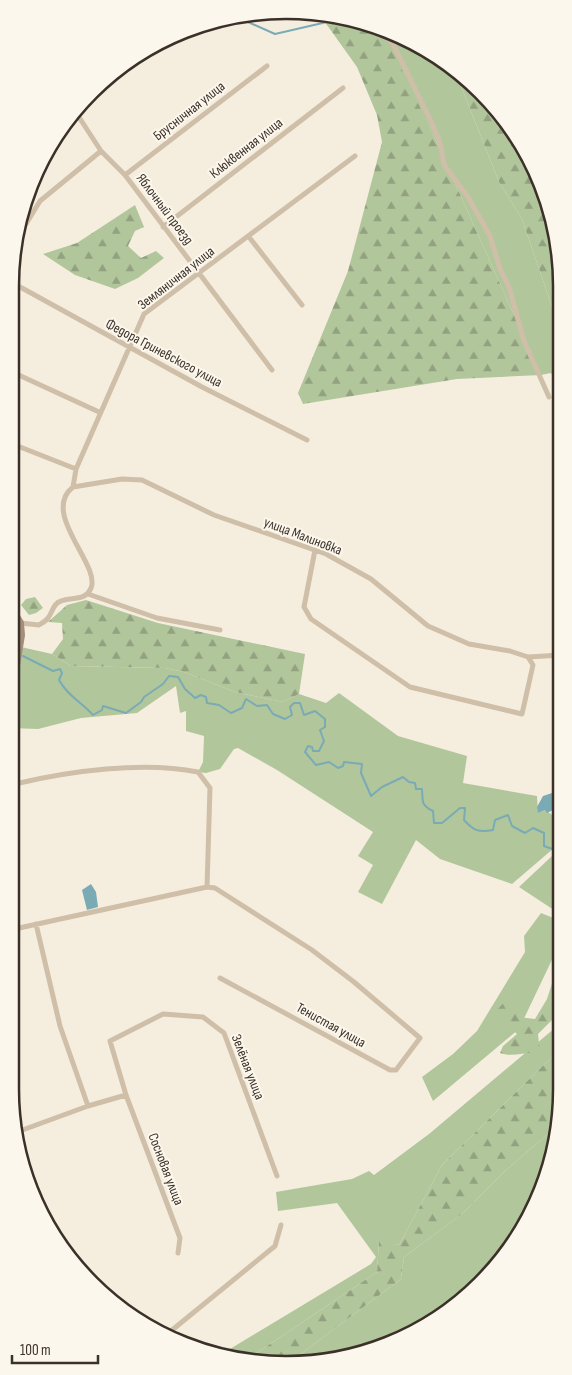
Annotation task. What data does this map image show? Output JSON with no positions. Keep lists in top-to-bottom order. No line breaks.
{"streets":{"street":["Брусничная улица","Клюквенная улица","Яблочный проезд","Земляничная улица","Федора Гриневского улица","улица Малиновка","Тенистая улица","Зелёная улица","Сосновая улица"]},"crossings":[["Брусничная улица","Яблочный проезд"],["Клюквенная улица","Яблочный проезд"],["Яблочный проезд","Земляничная улица"],["Земляничная улица","Федора Гриневского улица"],["Земляничная улица","улица Малиновка"],["Зелёная улица","Сосновая улица"]],"scale_bar":"100 m"}
